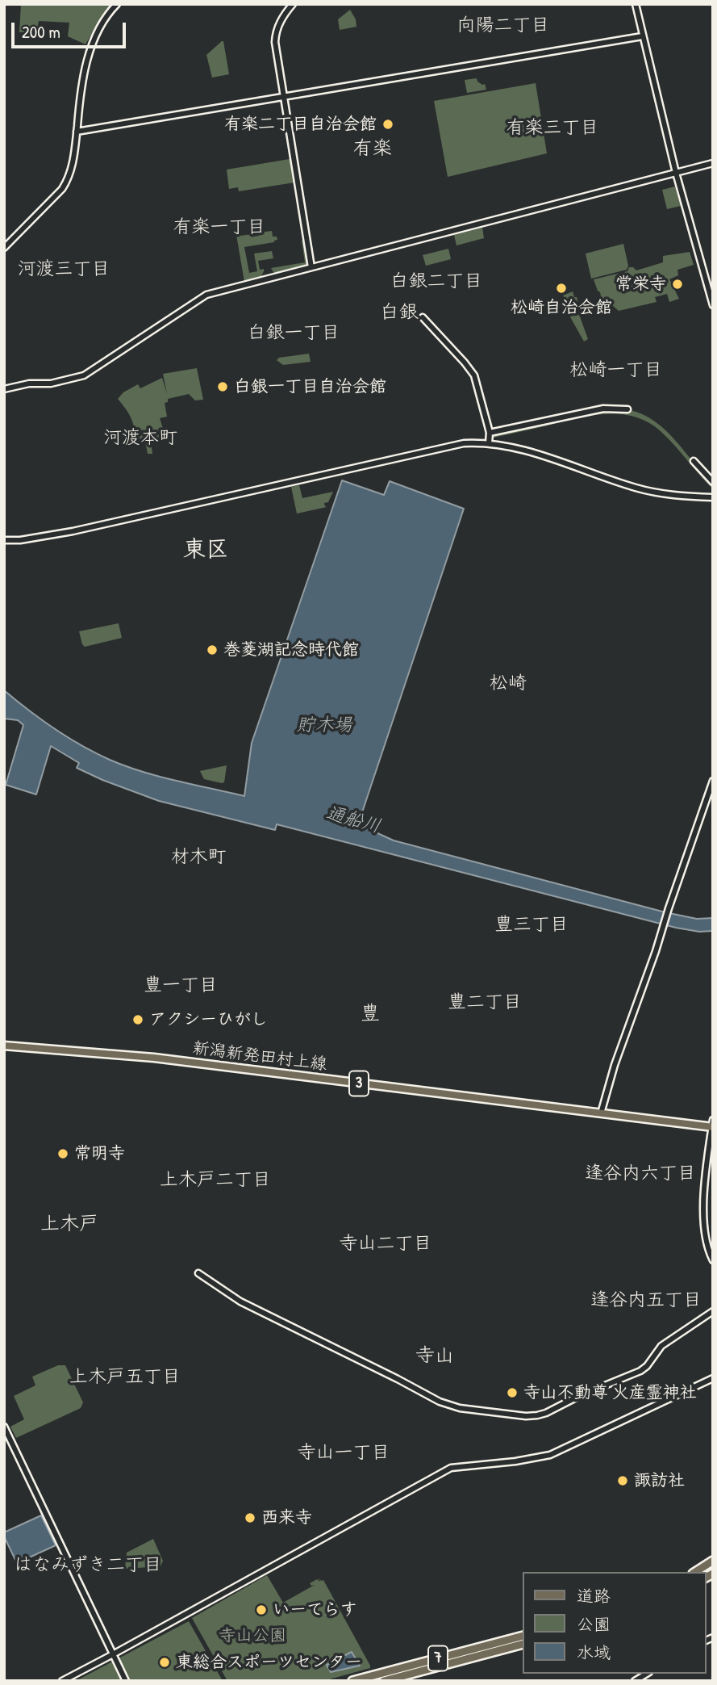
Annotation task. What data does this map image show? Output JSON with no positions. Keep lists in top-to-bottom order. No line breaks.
{"streets":{"highway":["7"],"main road":["新潟新発田村上線","3"]},"districts":["向陽二丁目","有楽三丁目","有楽","有楽一丁目","河渡三丁目","白銀二丁目","白銀","白銀一丁目","松崎一丁目","河渡本町","東区","松崎","材木町","豊三丁目","豊一丁目","豊二丁目","豊","逢谷内六丁目","上木戸二丁目","上木戸","寺山二丁目","逢谷内五丁目","寺山","上木戸五丁目","寺山一丁目","はなみずき二丁目"],"water":["貯木場","通船川"],"parks":["寺山公園"],"places":["有楽二丁目自治会館","常栄寺","松崎自治会館","白銀一丁目自治会館","巻菱湖記念時代館","アクシーひがし","常明寺","寺山不動尊 火産霊神社","諏訪社","西来寺","いーてらす","東総合スポーツセンター"],"legend":["道路","公園","水域"],"scale_bar":"200 m"}
